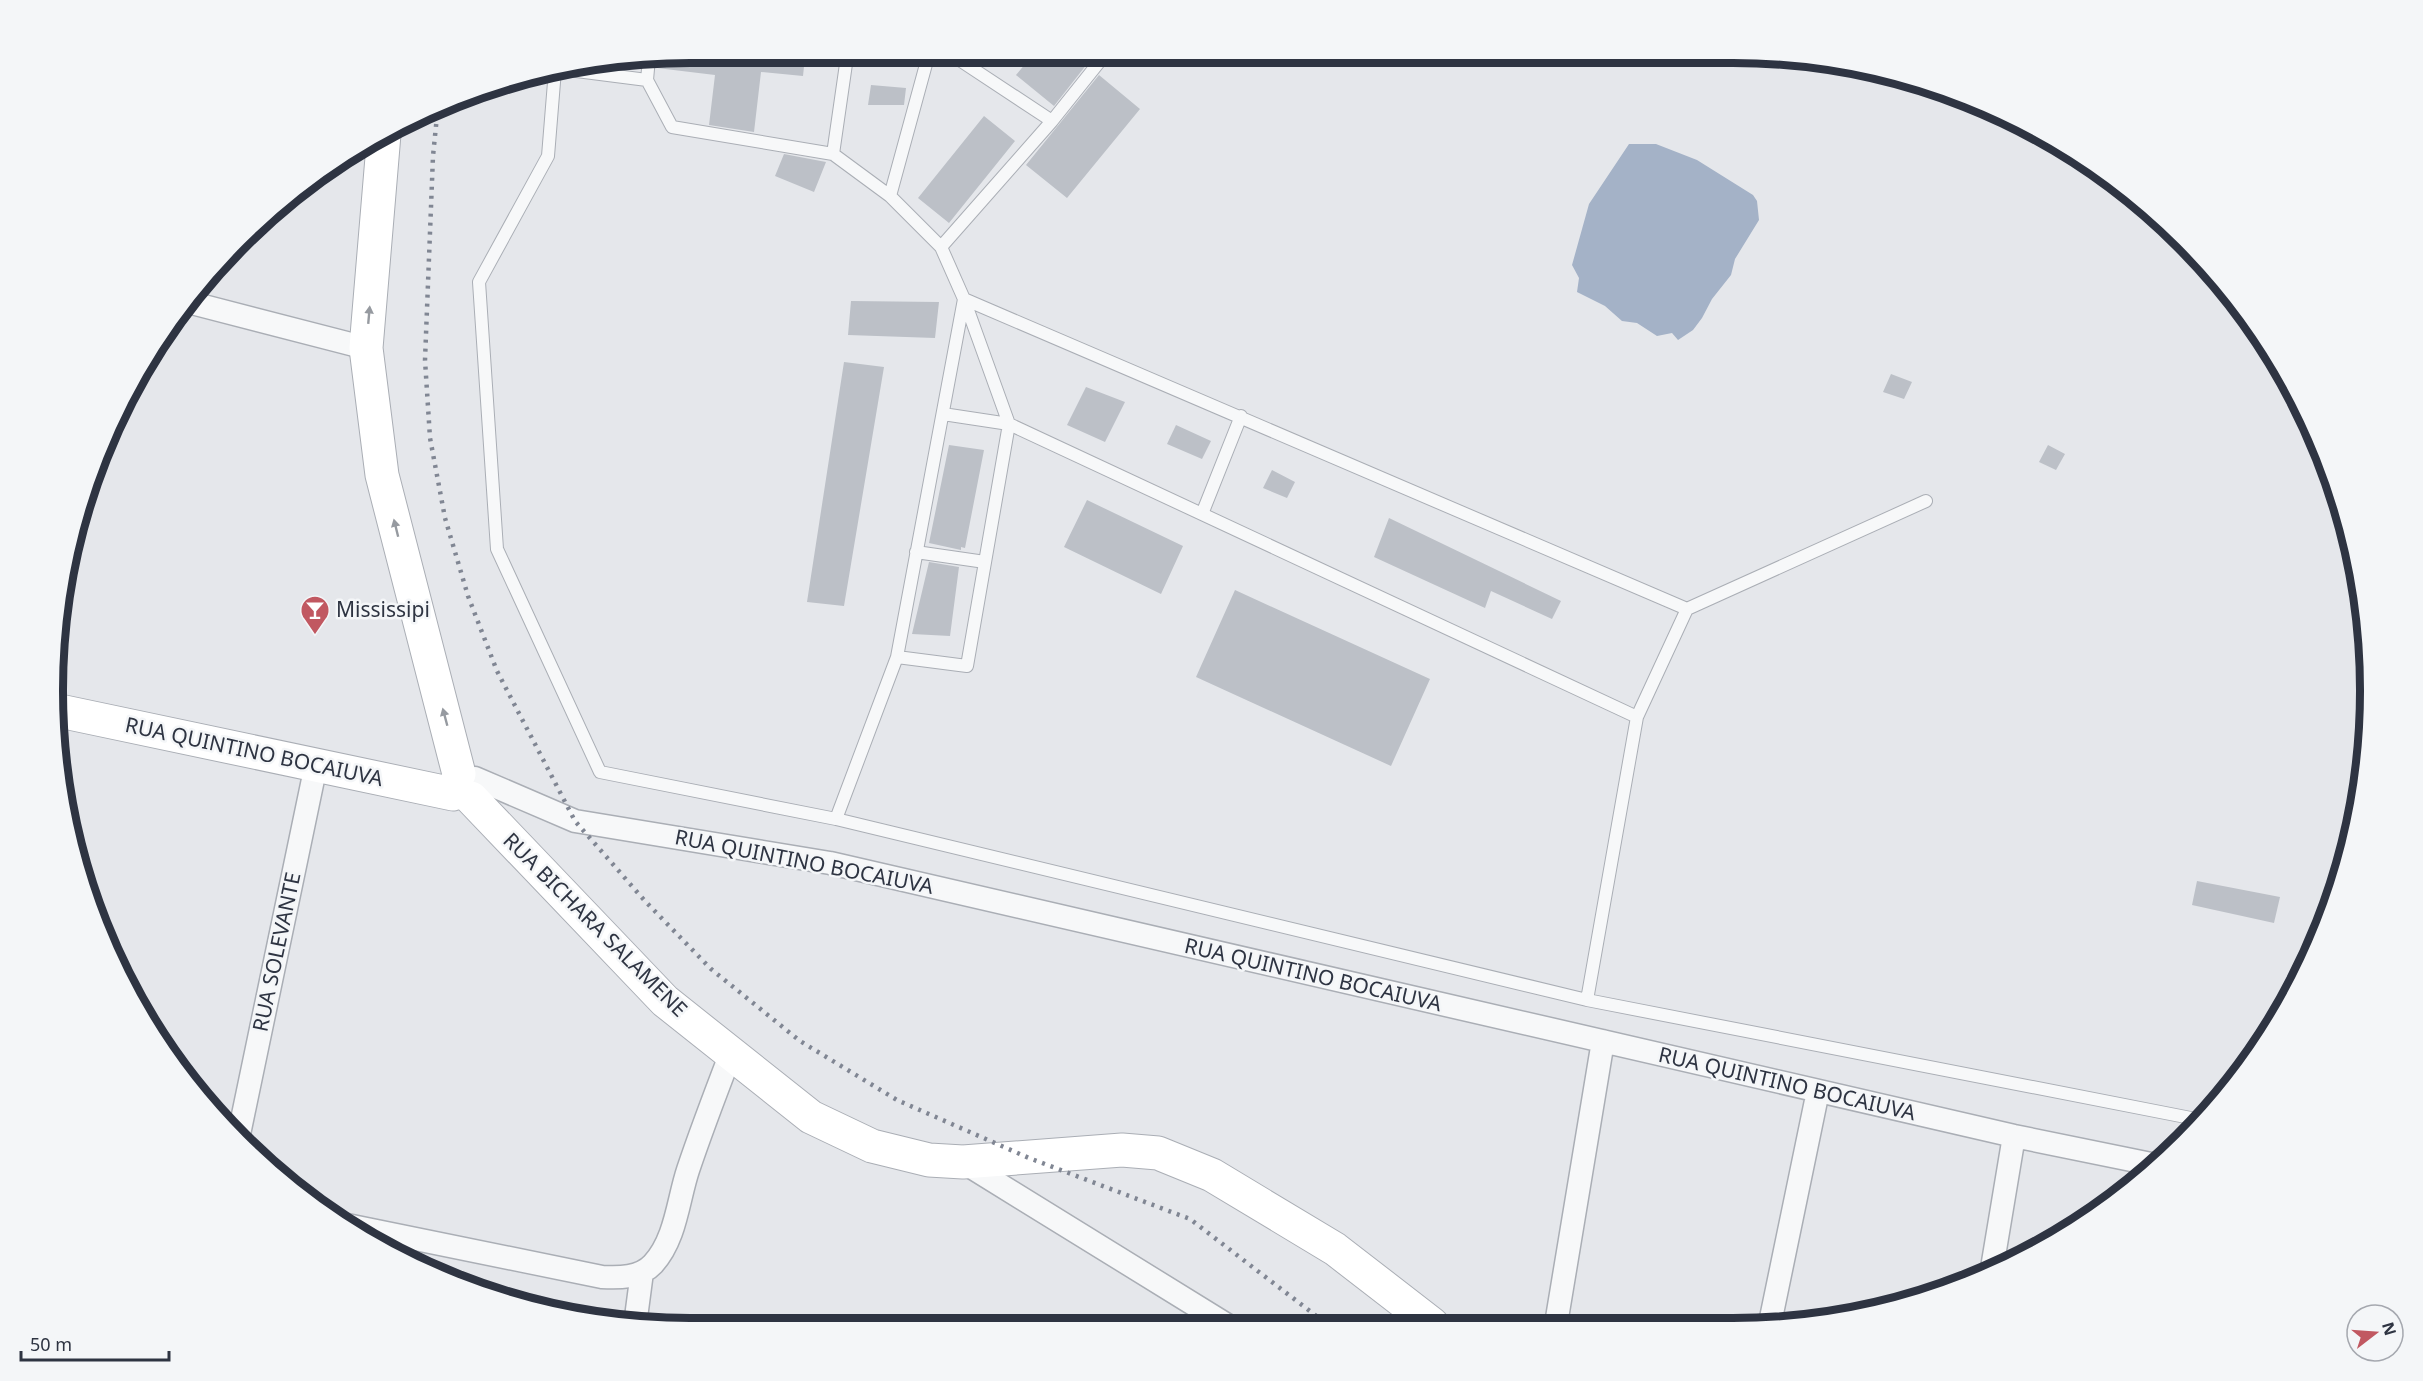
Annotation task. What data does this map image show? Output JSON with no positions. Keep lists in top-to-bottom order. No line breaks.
{"streets":{"main road":["RUA QUINTINO BOCAIUVA","RUA BICHARA SALAMENE"],"street":["RUA SOLEVANTE"]},"crossings":[["RUA QUINTINO BOCAIUVA","RUA BICHARA SALAMENE"],["RUA QUINTINO BOCAIUVA","RUA SOLEVANTE"]],"one_way":["RUA BICHARA SALAMENE"],"places":{"bar":["Mississipi"]},"scale_bar":"50 m","north":"right"}
